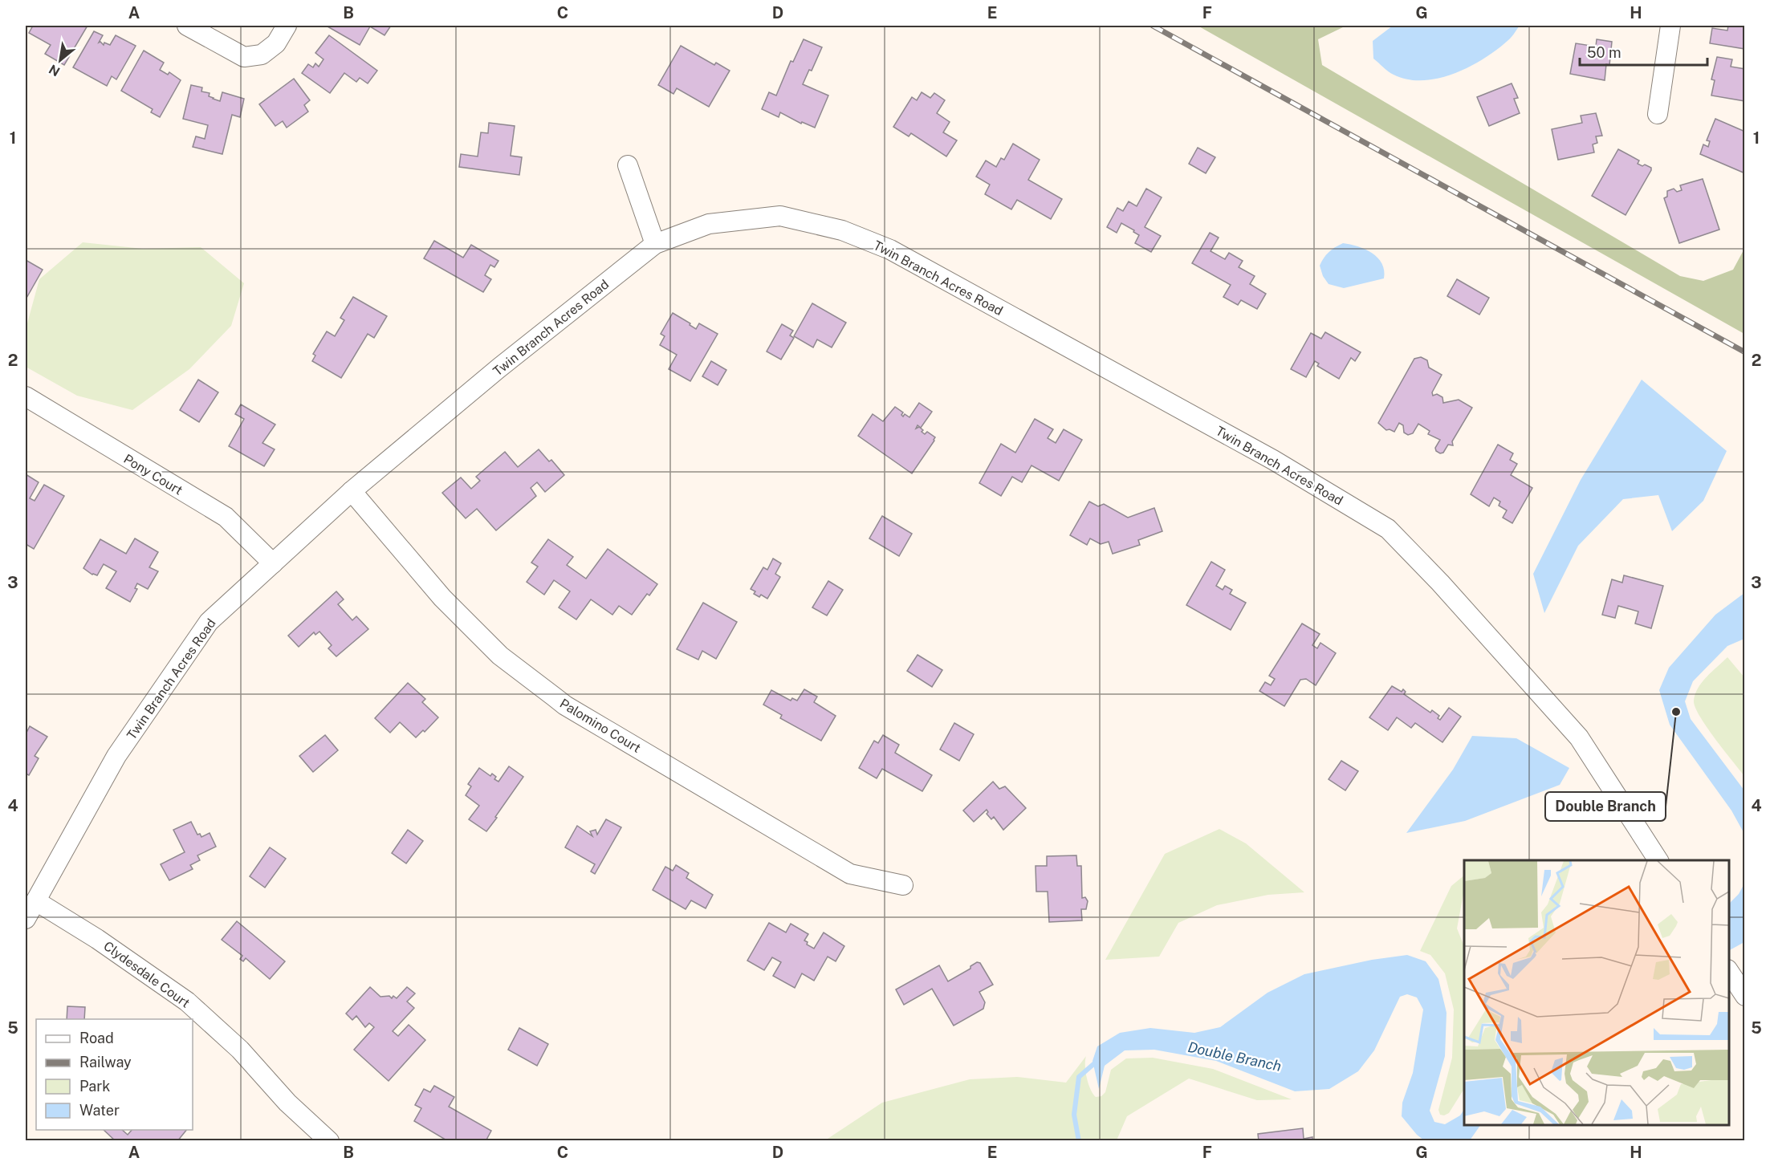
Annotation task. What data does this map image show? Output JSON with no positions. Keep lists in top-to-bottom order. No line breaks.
{"streets":{"street":["Twin Branch Acres Road","Pony Court","Palomino Court","Clydesdale Court"]},"crossings":[["Twin Branch Acres Road","Pony Court"],["Twin Branch Acres Road","Palomino Court"],["Twin Branch Acres Road","Clydesdale Court"]],"water":["Double Branch"],"places":["Double Branch"],"legend":["Road","Railway","Park","Water"],"scale_bar":"50 m","north":"bottom left","grid":{"columns":["A","B","C","D","E","F","G","H"],"rows":["1","2","3","4","5"]}}
